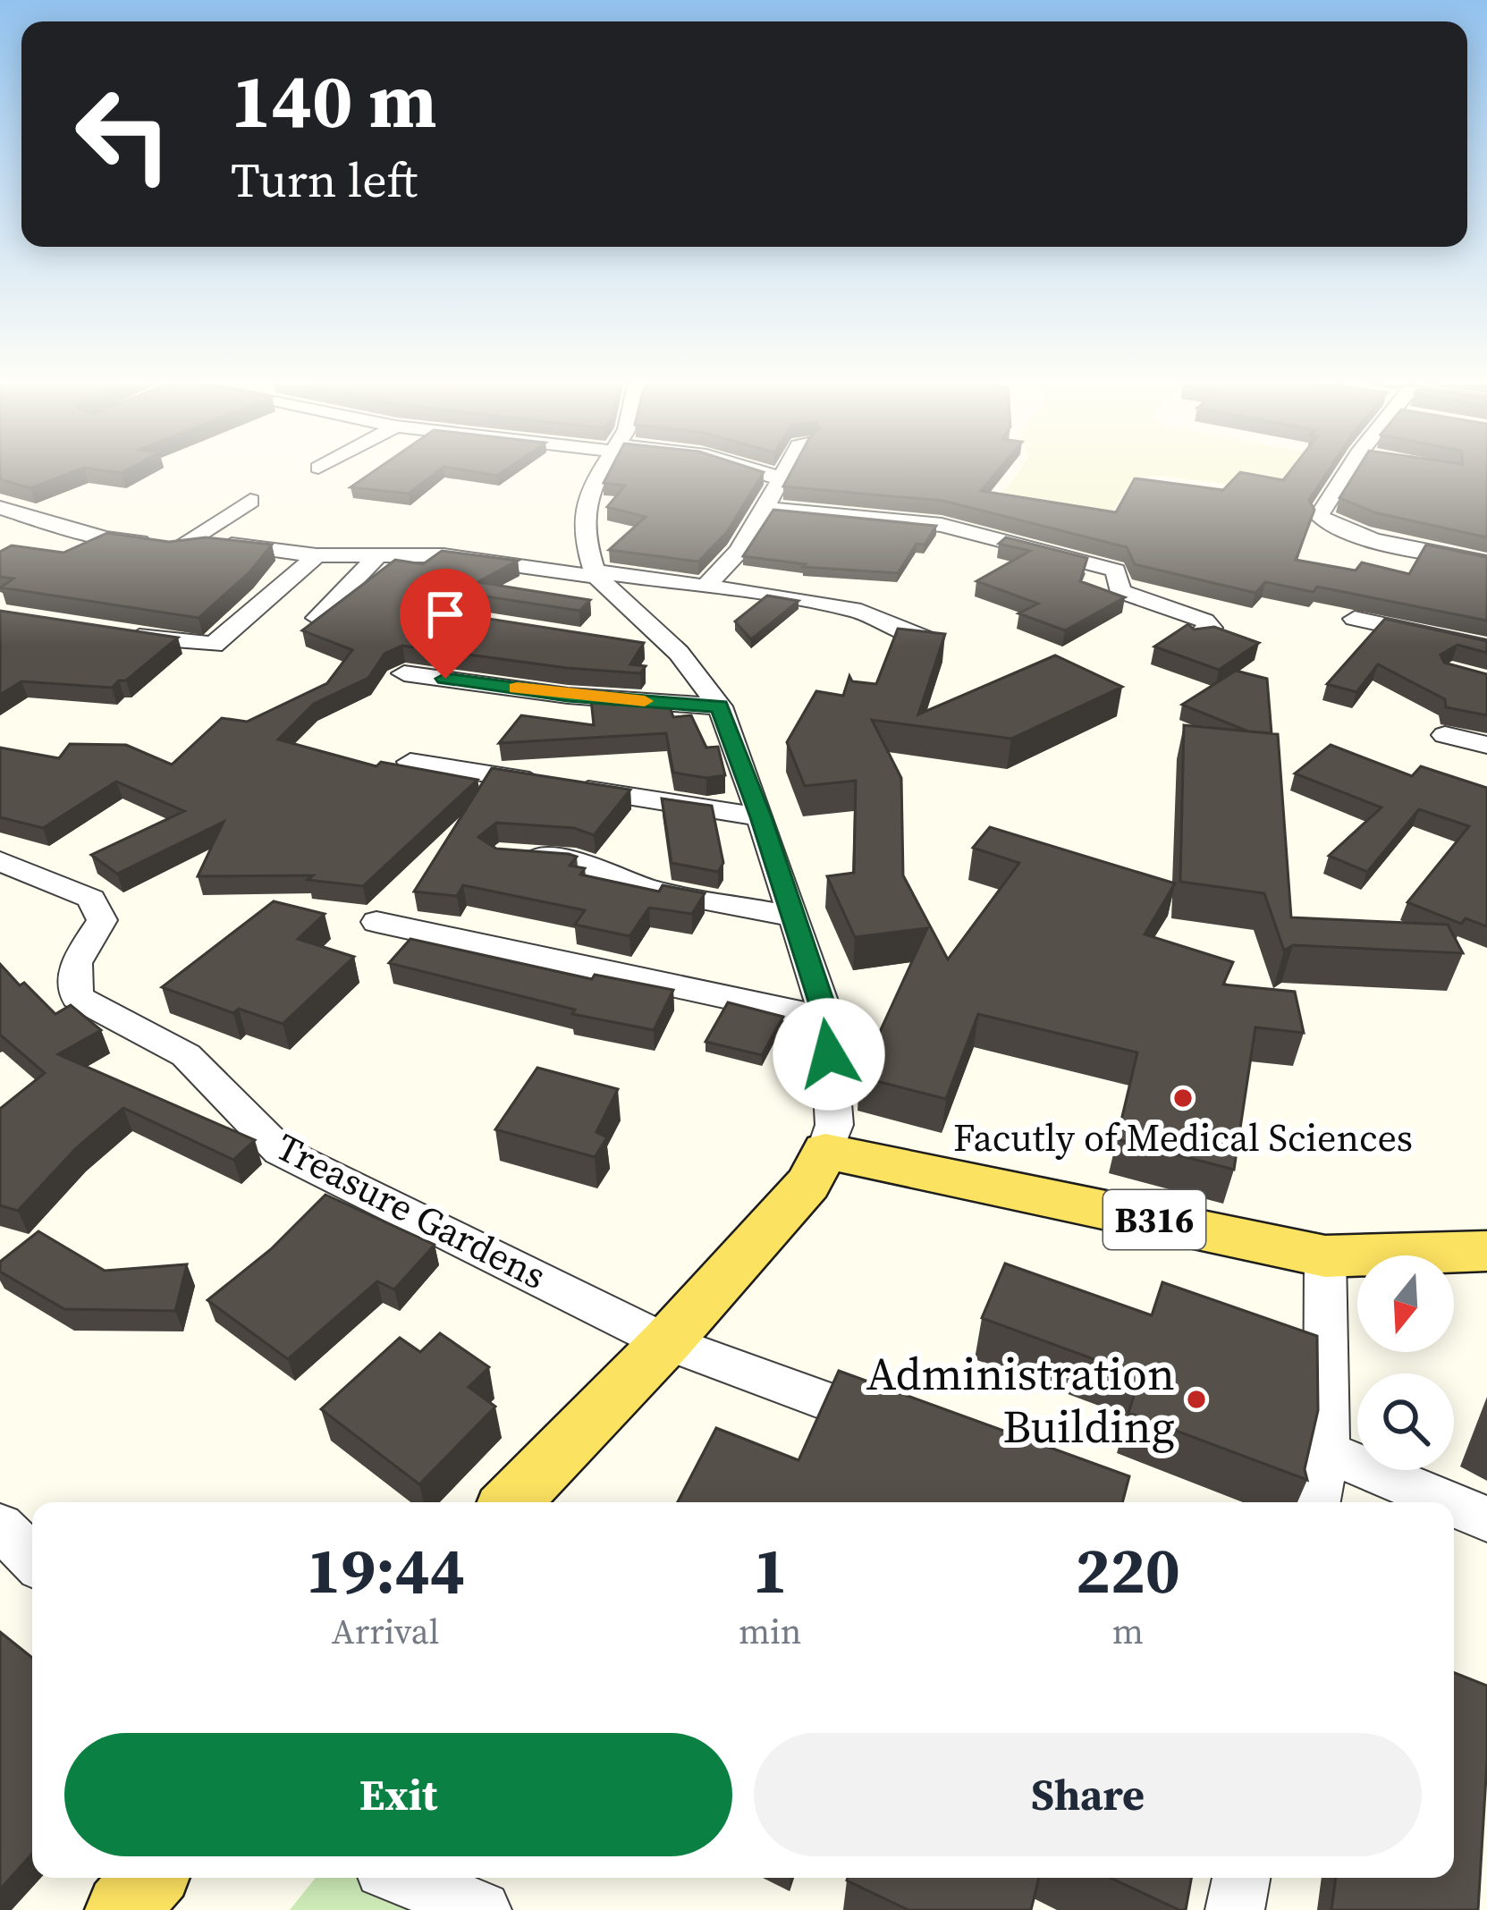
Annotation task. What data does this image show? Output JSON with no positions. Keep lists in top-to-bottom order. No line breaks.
{"streets":{"main road":["B316"],"street":["Treasure Gardens"]},"places":["Facutly of Medical Sciences","Administration Building"],"north":"bottom","page":{"turn":["140 m","Turn left"],"eta":["19:44","Arrival","1","min","220","m"],"buttons":["Exit","Share"]}}
